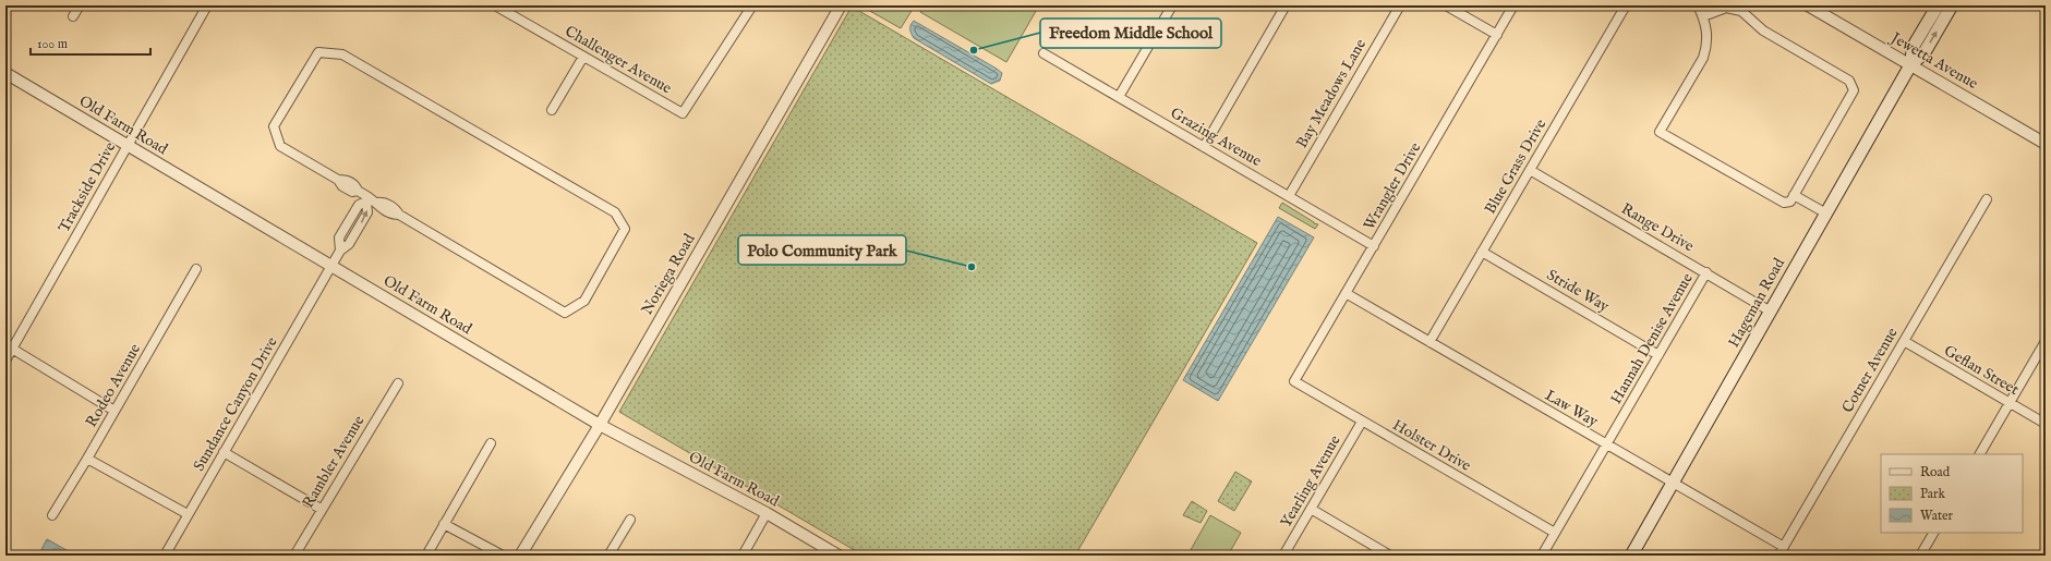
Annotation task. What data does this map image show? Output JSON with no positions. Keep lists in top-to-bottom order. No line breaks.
{"streets":{"main road":["Hageman Road"],"street":["Challenger Avenue","Jewetta Avenue","Bay Meadows Lane","Old Farm Road","Grazing Avenue","Blue Grass Drive","Wrangler Drive","Trackside Drive","Range Drive","Noriega Road","Stride Way","Hannah Denise Avenue","Cotner Avenue","Geflan Street","Rodeo Avenue","Sundance Canyon Drive","Law Way","Holster Drive","Rambler Avenue","Yearling Avenue"]},"crossings":[["Jewetta Avenue","Hageman Road"],["Bay Meadows Lane","Grazing Avenue"],["Old Farm Road","Trackside Drive"],["Old Farm Road","Noriega Road"],["Old Farm Road","Sundance Canyon Drive"],["Grazing Avenue","Wrangler Drive"],["Blue Grass Drive","Range Drive"],["Blue Grass Drive","Stride Way"],["Blue Grass Drive","Law Way"],["Wrangler Drive","Law Way"],["Wrangler Drive","Holster Drive"],["Range Drive","Hageman Road"],["Range Drive","Hannah Denise Avenue"],["Stride Way","Hannah Denise Avenue"],["Hageman Road","Law Way"],["Hannah Denise Avenue","Law Way"],["Hannah Denise Avenue","Holster Drive"],["Cotner Avenue","Geflan Street"],["Cotner Avenue","Law Way"],["Holster Drive","Yearling Avenue"]],"places":["Freedom Middle School","Polo Community Park"],"legend":["Road","Park","Water"],"scale_bar":"100 m"}
